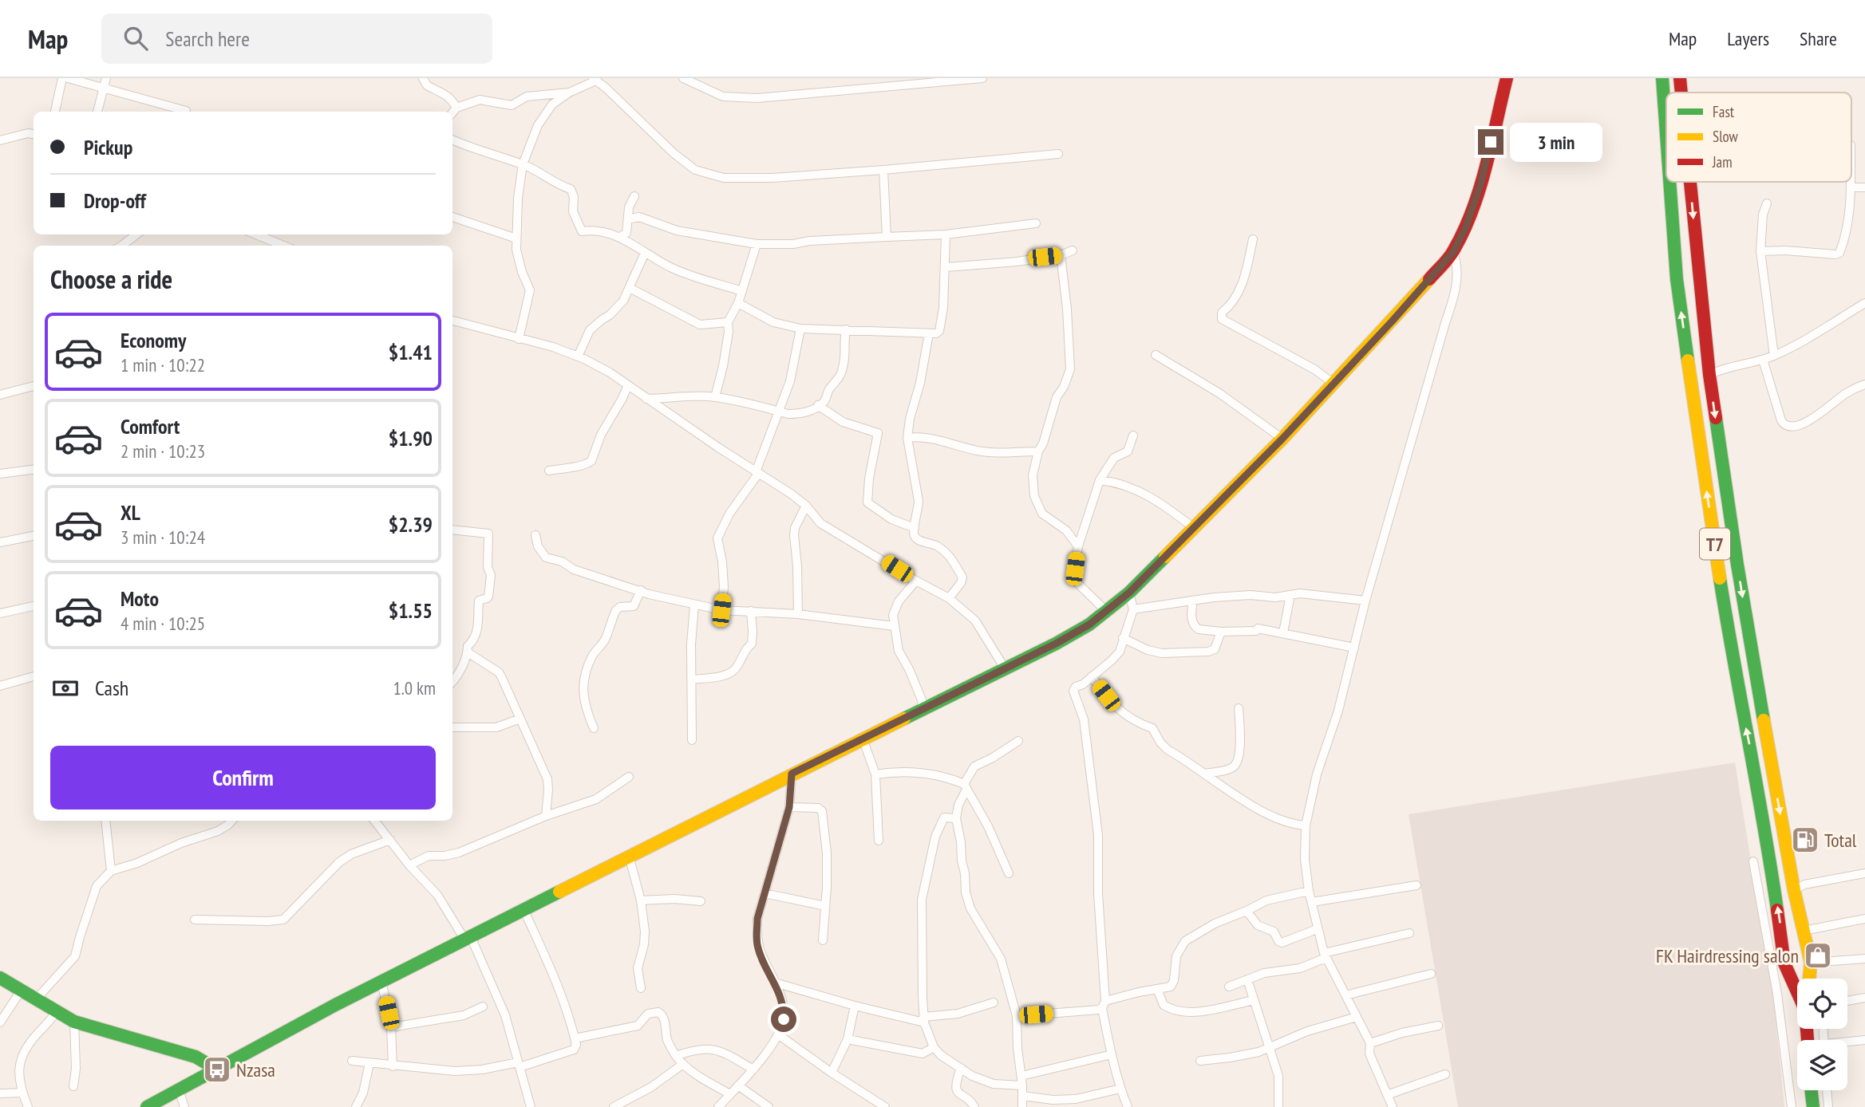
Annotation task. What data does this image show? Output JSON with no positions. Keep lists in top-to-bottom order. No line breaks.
{"streets":{"main road":["T7"]},"places":{"fuel station":["Total"],"shop":["FK Hairdressing salon"],"bus stop":["Nzasa"]},"legend":["Fast","Slow","Jam"],"page":{"header":"Map","search":"Search here","nav":["Map","Layers","Share"],"banner":["Pickup","Drop-off"],"bubble":"3 min","heading":"Choose a ride","list":[{"name":"Economy","note":"1 min · 10:22","value":"$1.41"},{"name":"Comfort","note":"2 min · 10:23","value":"$1.90"},{"name":"XL","note":"3 min · 10:24","value":"$2.39"},{"name":"Moto","note":"4 min · 10:25","value":"$1.55"}],"pay":["Cash","1.0 km"],"buttons":"Confirm"}}
